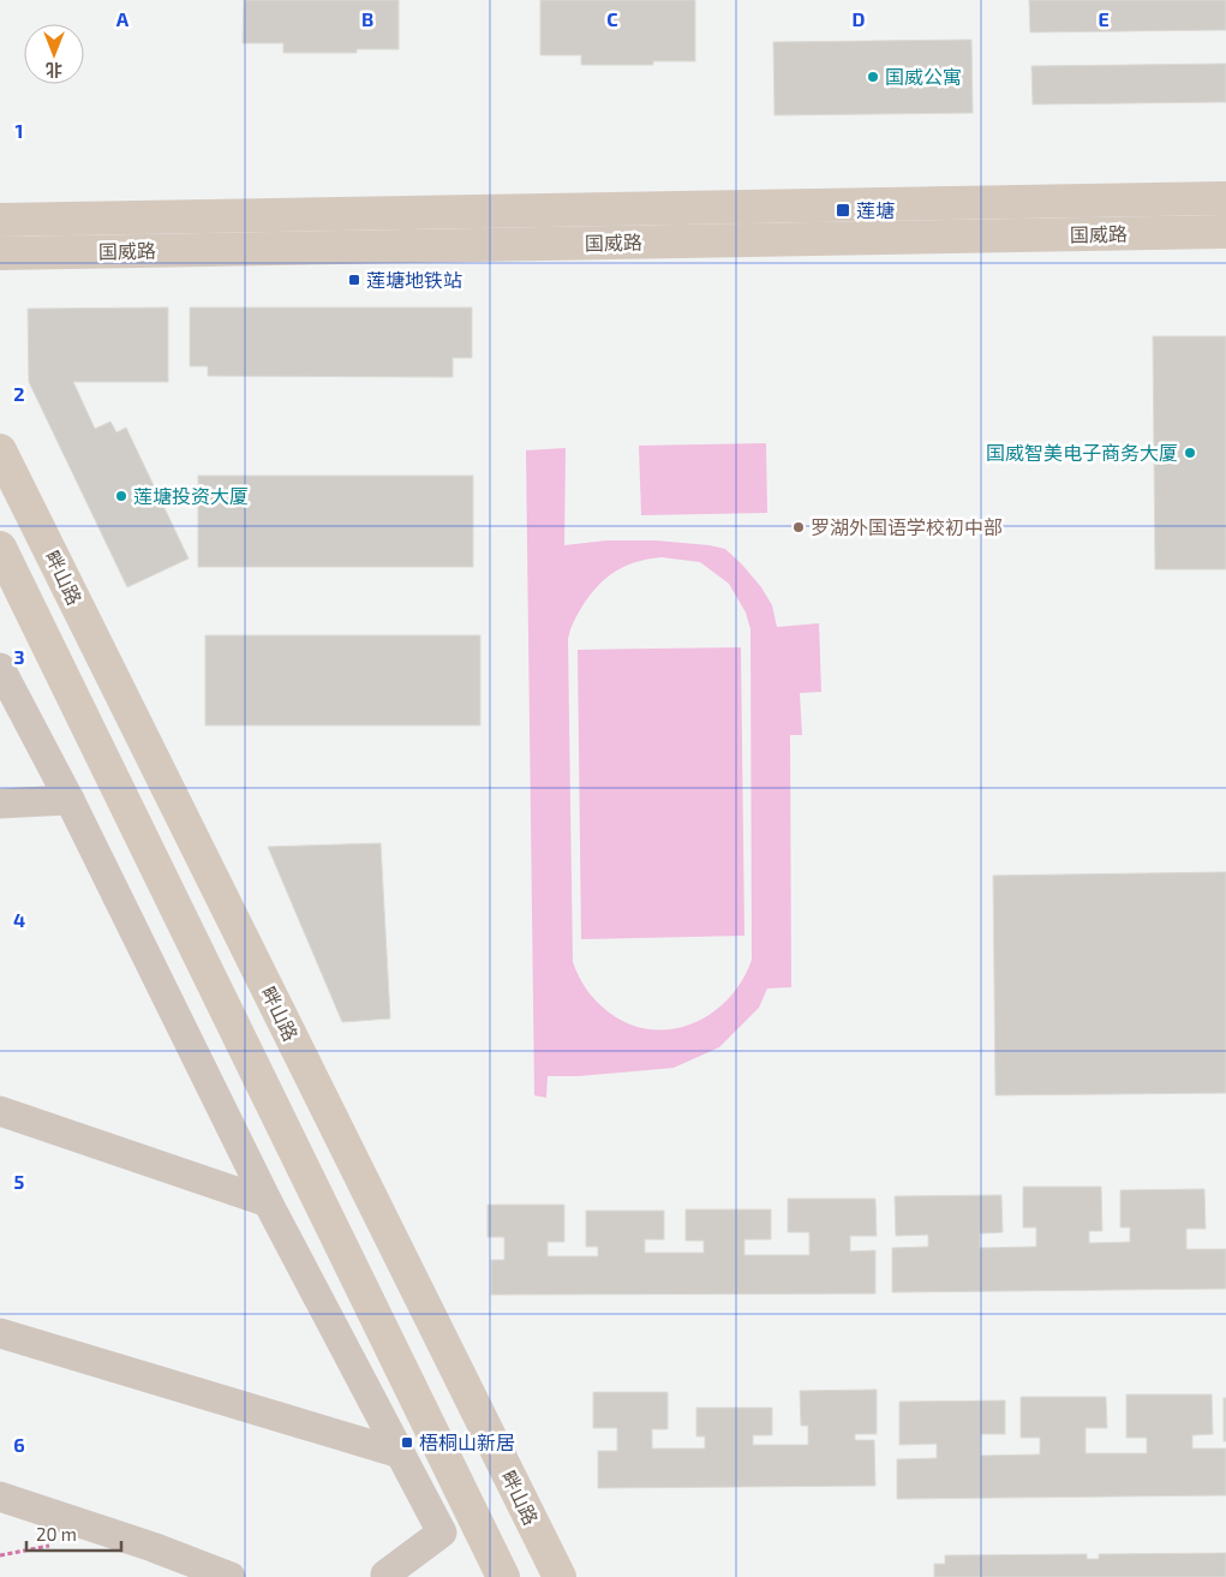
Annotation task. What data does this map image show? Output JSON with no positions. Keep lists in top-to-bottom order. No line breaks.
{"streets":{"street":["国威路","畔山路"]},"places":{"other":["国威公寓","国威智美电子商务大厦","莲塘投资大厦","罗湖外国语学校初中部"],"transit":["莲塘","莲塘地铁站","梧桐山新居"]},"scale_bar":"20 m","north":"bottom","grid":{"columns":["A","B","C","D","E"],"rows":["1","2","3","4","5","6"]}}
